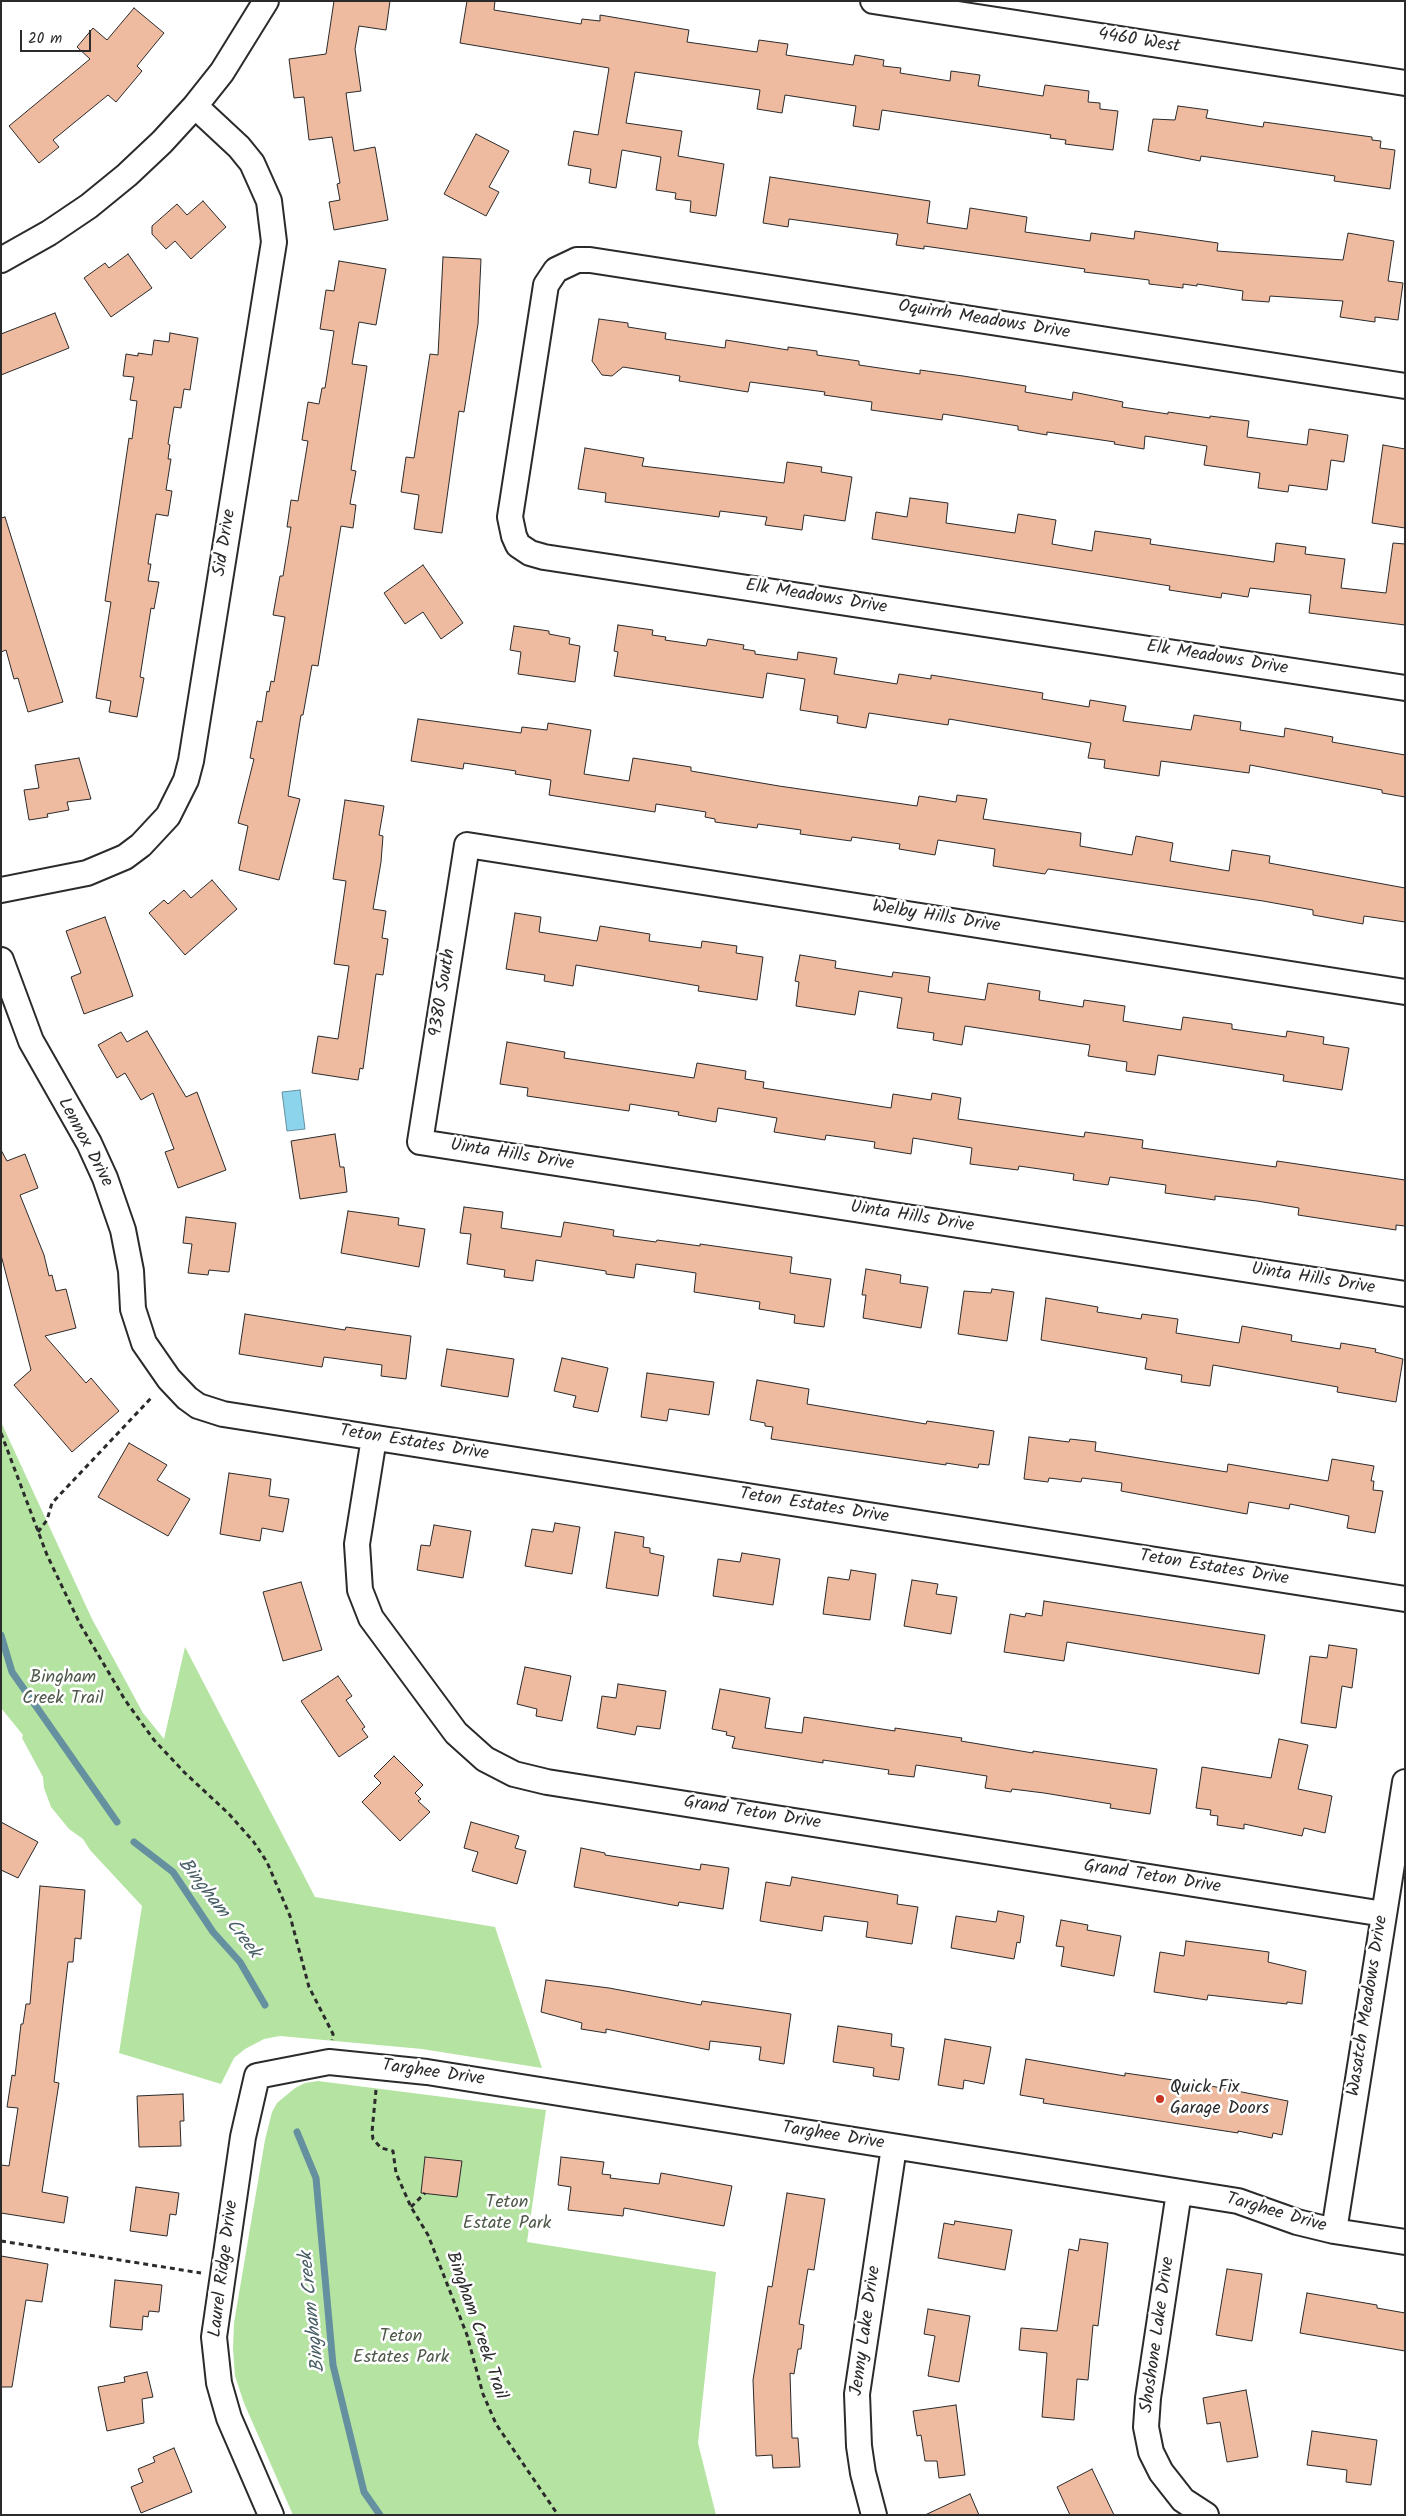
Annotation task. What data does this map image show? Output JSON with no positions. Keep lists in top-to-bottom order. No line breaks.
{"streets":{"street":["4460 West","Oquirrh Meadows Drive","Sid Drive","Elk Meadows Drive","Welby Hills Drive","9380 South","Lennox Drive","Uinta Hills Drive","Teton Estates Drive","Grand Teton Drive","Wasatch Meadows Drive","Targhee Drive","Laurel Ridge Drive","Jenny Lake Drive","Shoshone Lake Drive"],"path":["Bingham Creek Trail"]},"crossings":[["Oquirrh Meadows Drive","Elk Meadows Drive"],["Welby Hills Drive","9380 South"],["9380 South","Uinta Hills Drive"],["Lennox Drive","Teton Estates Drive"],["Teton Estates Drive","Grand Teton Drive"],["Grand Teton Drive","Wasatch Meadows Drive"],["Wasatch Meadows Drive","Targhee Drive"],["Targhee Drive","Laurel Ridge Drive"],["Targhee Drive","Jenny Lake Drive"],["Targhee Drive","Shoshone Lake Drive"]],"water":["Bingham Creek"],"parks":["Bingham Creek Trail","Teton Estate Park","Teton Estates Park"],"places":["Quick Fix Garage Doors"],"scale_bar":"20 m"}
